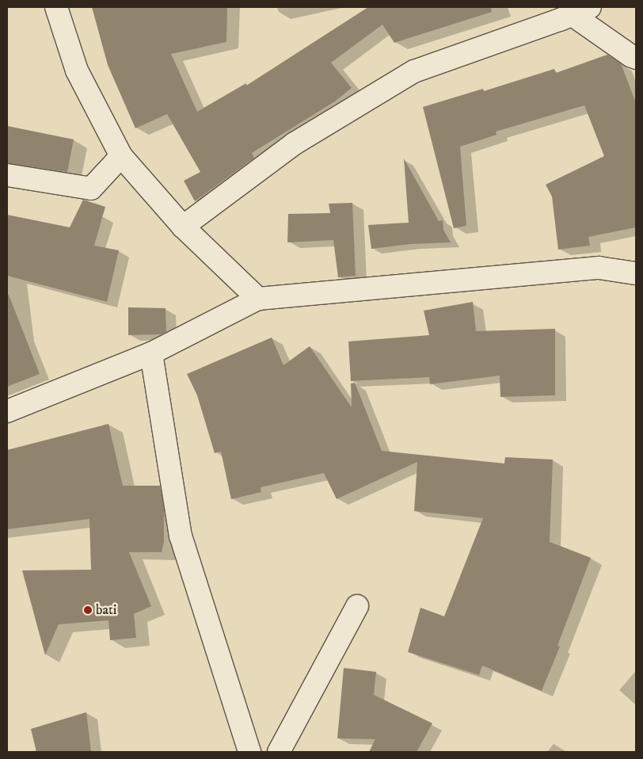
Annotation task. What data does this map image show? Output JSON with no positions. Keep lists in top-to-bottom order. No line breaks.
{"places":["bati"]}
